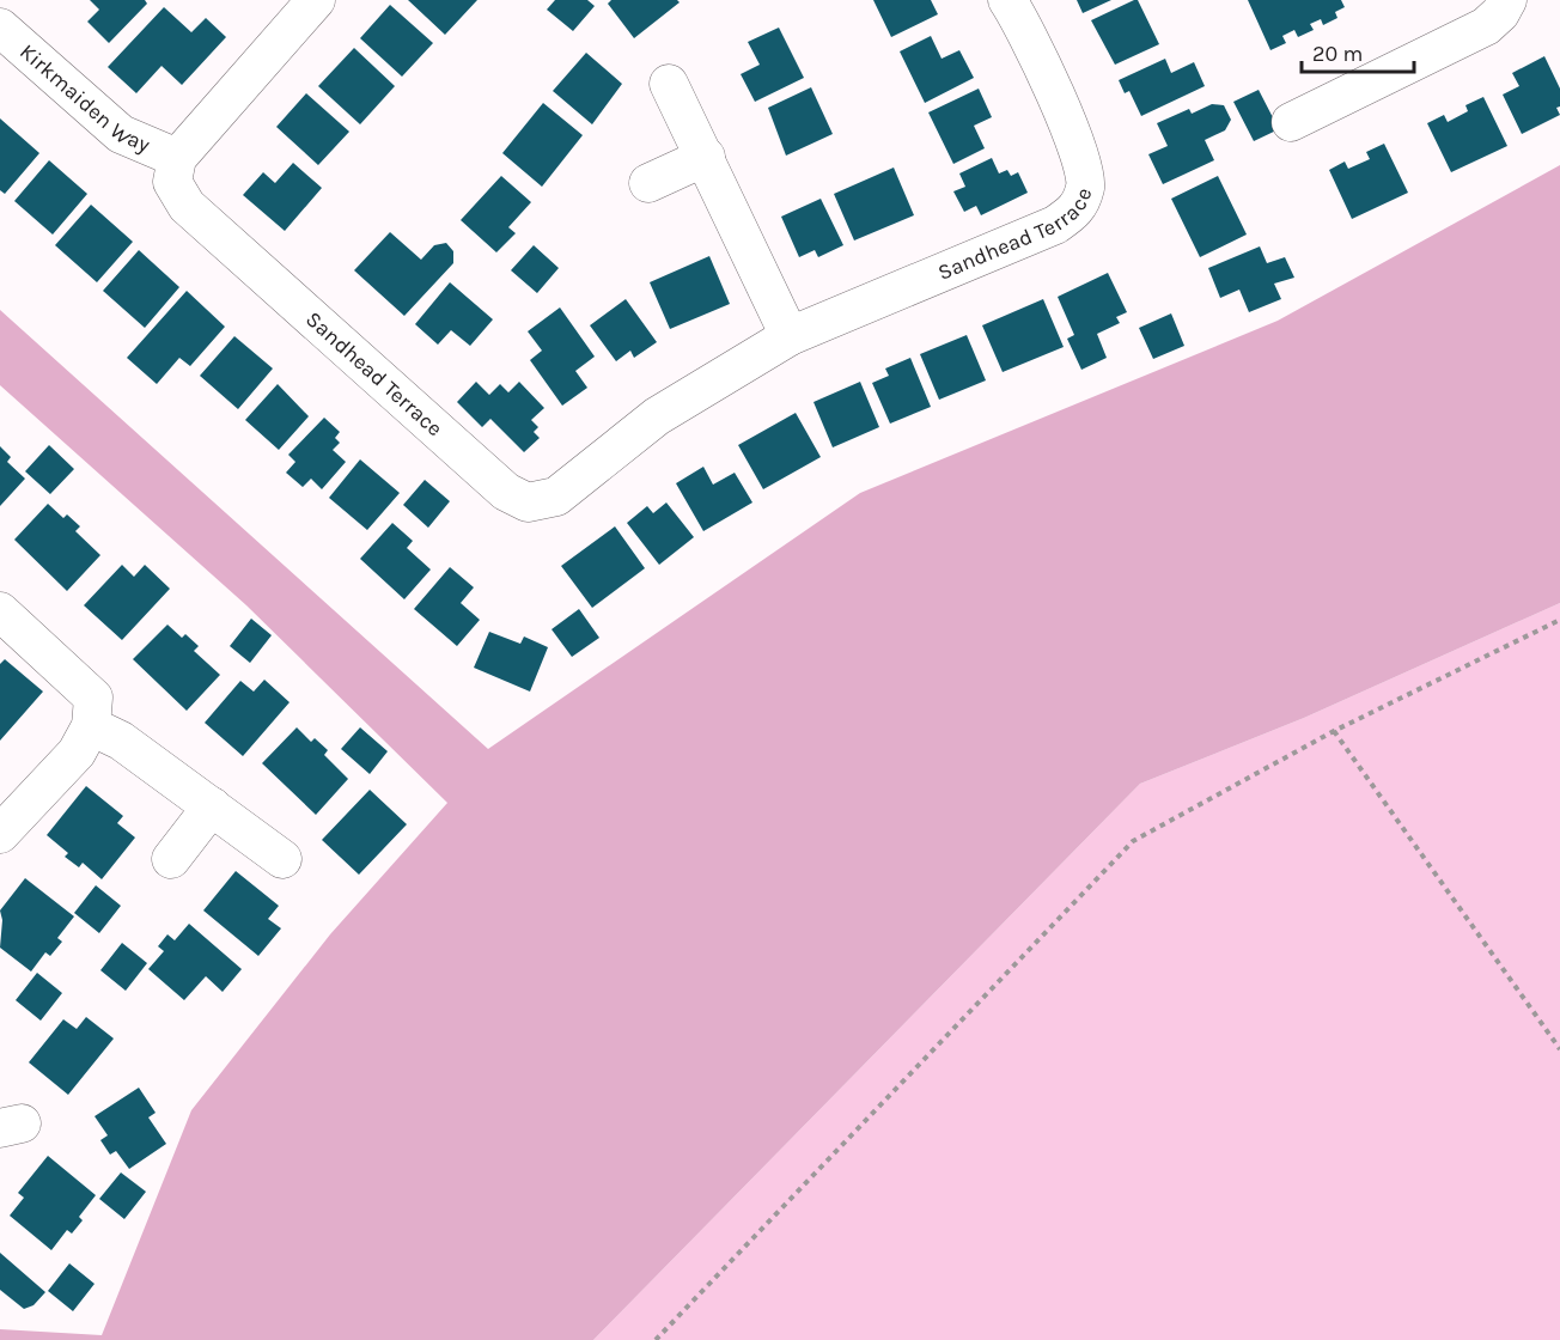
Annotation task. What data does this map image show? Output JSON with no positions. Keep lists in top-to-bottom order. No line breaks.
{"streets":{"street":["Kirkmaiden Way","Sandhead Terrace"]},"crossings":[["Kirkmaiden Way","Sandhead Terrace"]],"scale_bar":"20 m"}
